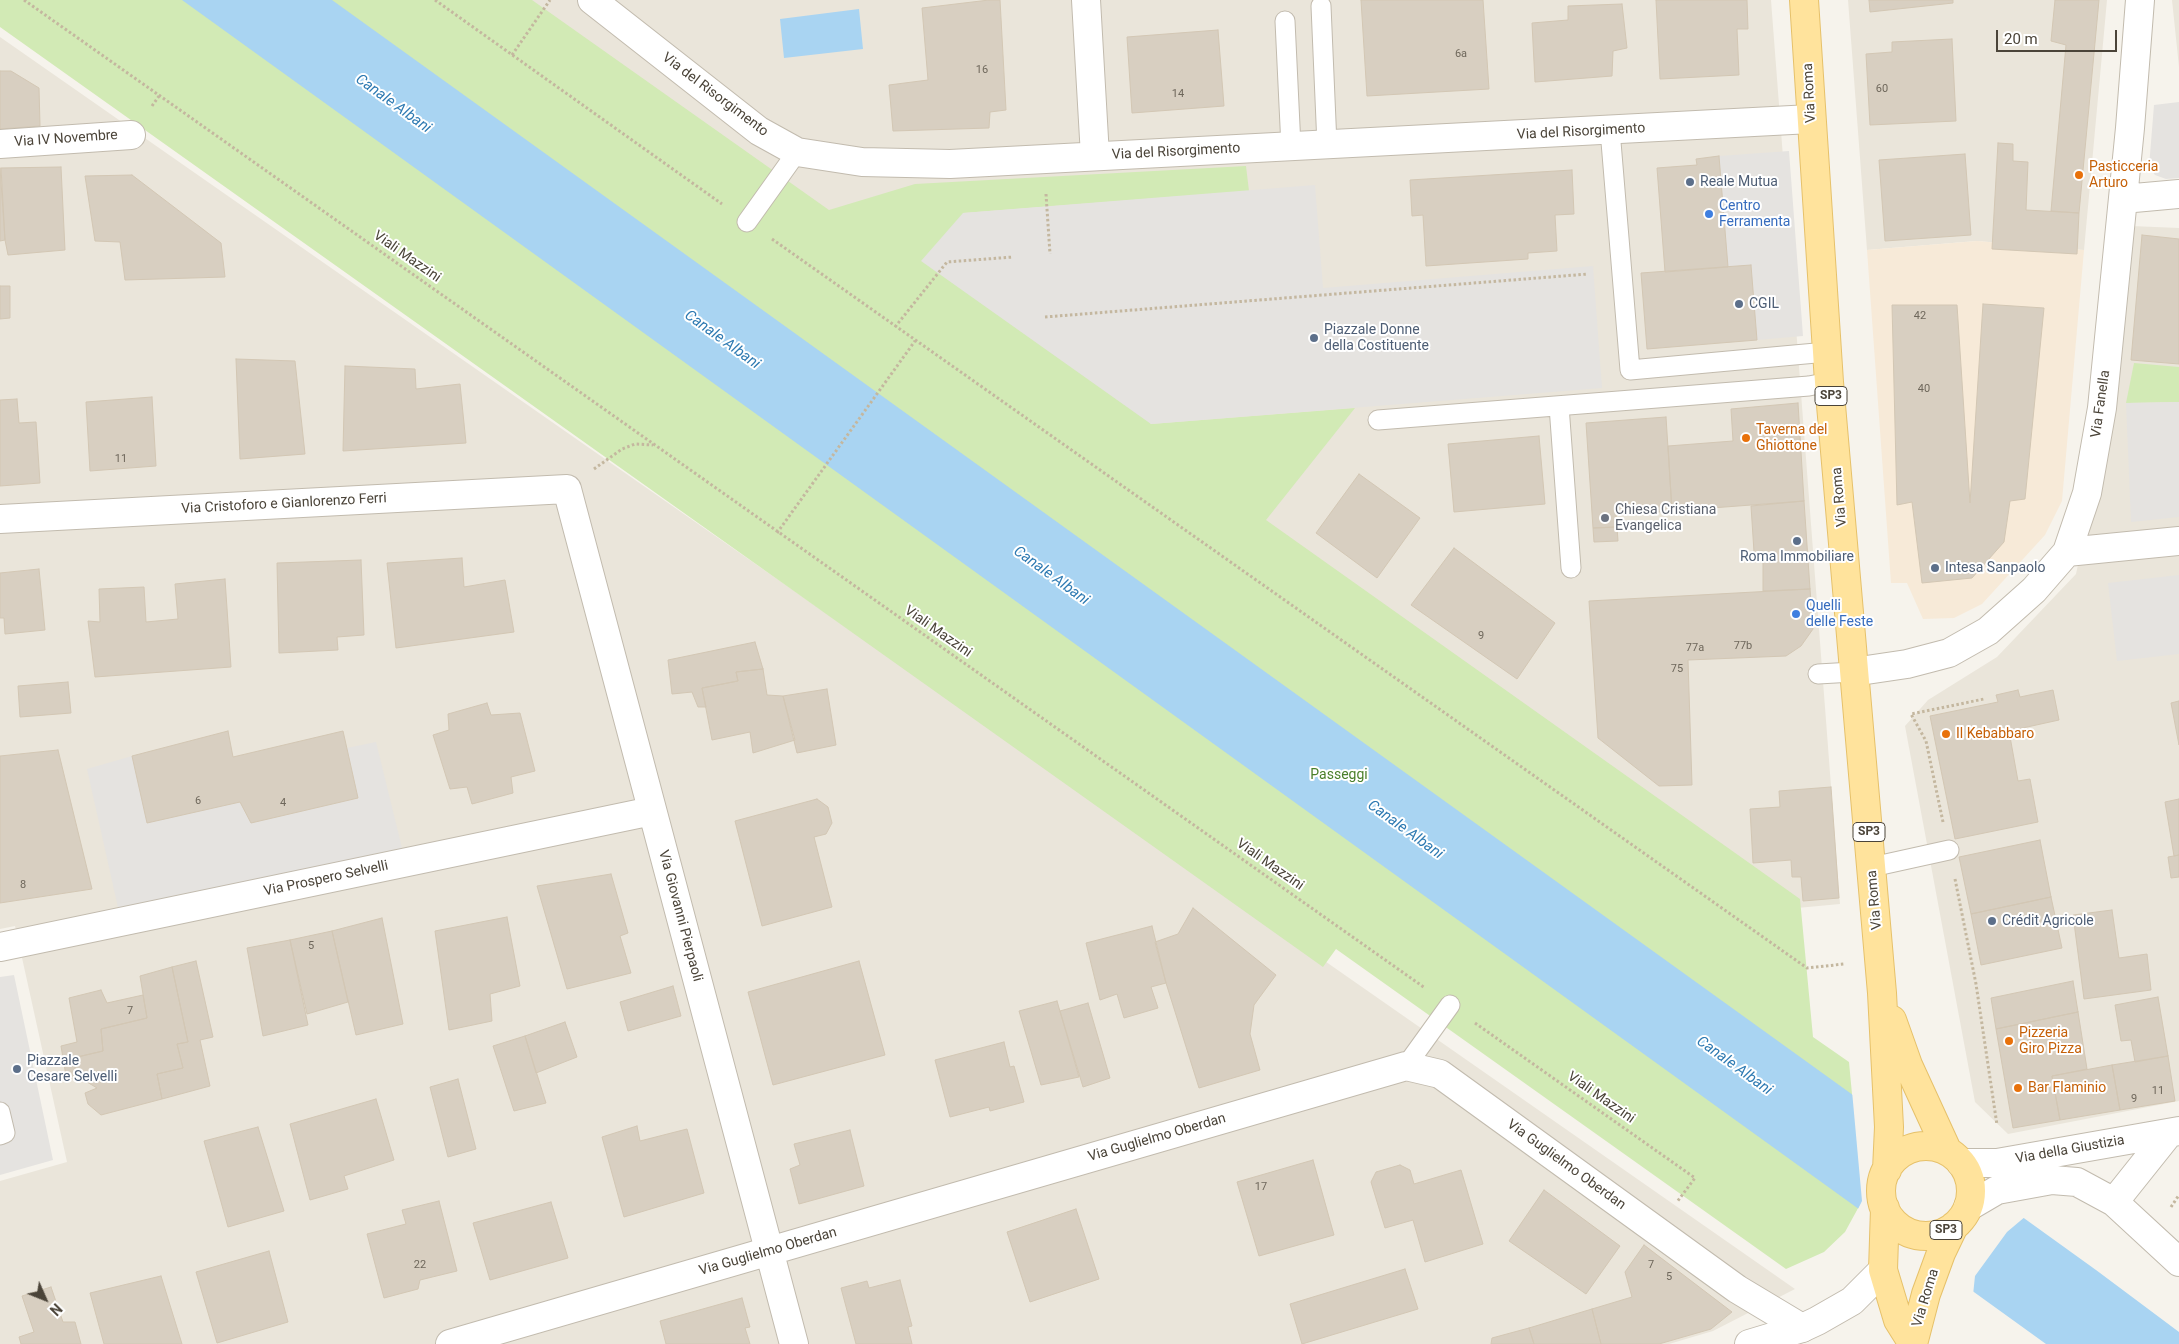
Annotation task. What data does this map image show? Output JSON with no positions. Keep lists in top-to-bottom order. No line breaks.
{"streets":{"main road":["Via Roma","SP3"],"street":["Via del Risorgimento","Via IV Novembre","Via Fanella","Via Cristoforo e Gianlorenzo Ferri","Via Prospero Selvelli","Via Giovanni Pierpaoli","Via Guglielmo Oberdan","Via della Giustizia"],"path":["Viali Mazzini"]},"crossings":[["Via Roma","Via del Risorgimento"],["Via Roma","SP3"],["Via Roma","Via Fanella"],["Via Roma","Via della Giustizia"],["Viali Mazzini","Via Guglielmo Oberdan"],["SP3","Via della Giustizia"],["Via Cristoforo e Gianlorenzo Ferri","Via Giovanni Pierpaoli"],["Via Prospero Selvelli","Via Giovanni Pierpaoli"],["Via Giovanni Pierpaoli","Via Guglielmo Oberdan"]],"water":["Canale Albani"],"parks":["Passeggi"],"places":["Pasticceria Arturo","Reale Mutua","Centro Ferramenta","CGIL","Piazzale Donne della Costituente","Taverna del Ghiottone","Chiesa Cristiana Evangelica","Roma Immobiliare","Intesa Sanpaolo","Quelli delle Feste","Il Kebabbaro","Crédit Agricole","Pizzeria Giro Pizza","Piazzale Cesare Selvelli","Bar Flaminio"],"house_numbers":["6a","16","60","14","42","40","11","9","77b","77a","75","6","4","8","5","7","11","9","17","22","7","5"],"scale_bar":"20 m","north":"bottom right"}
